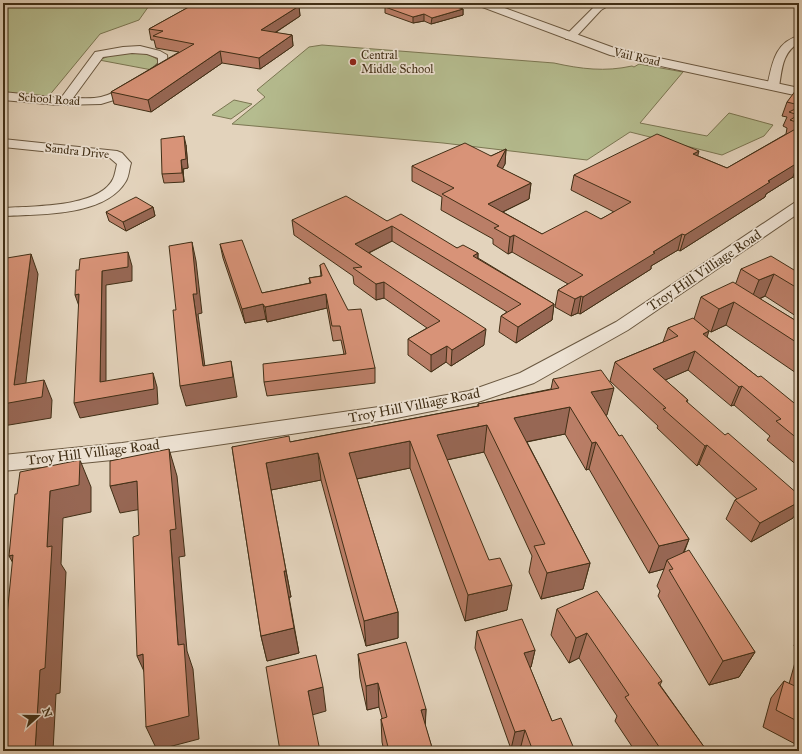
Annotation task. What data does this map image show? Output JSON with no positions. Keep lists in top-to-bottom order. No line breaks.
{"streets":{"street":["Vail Road","School Road","Sandra Drive","Troy Hill Villiage Road"]},"places":["Central Middle School"],"north":"right"}
